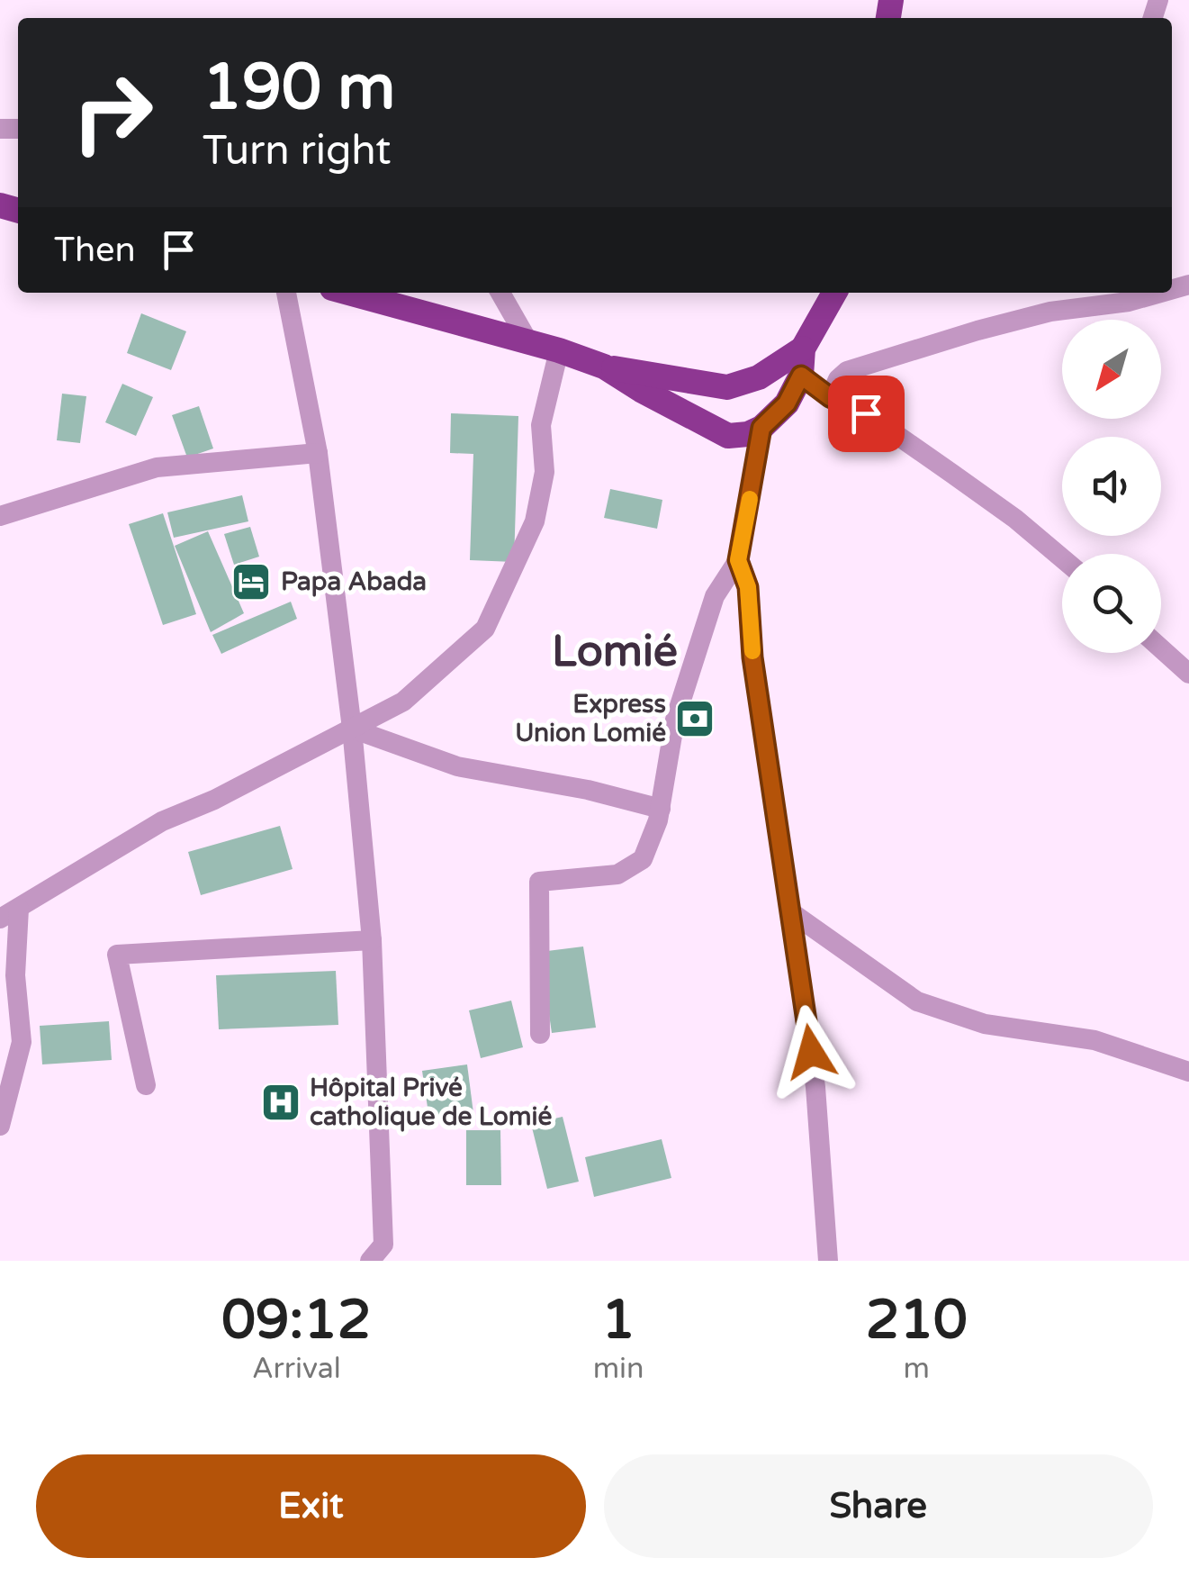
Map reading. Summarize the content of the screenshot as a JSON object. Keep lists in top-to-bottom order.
{
  "districts": ["Lomié"],
  "places": {
    "hotel": ["Papa Abada"],
    "bank": ["Express Union Lomié"],
    "hospital": ["Hôpital Privé catholique de Lomié"]
  },
  "north": "bottom left",
  "page": {
    "turn": ["190 m", "Turn right"],
    "then": "Then",
    "eta": [
      "09:12",
      "Arrival",
      "1",
      "min",
      "210",
      "m"
    ],
    "buttons": ["Exit", "Share"]
  }
}
